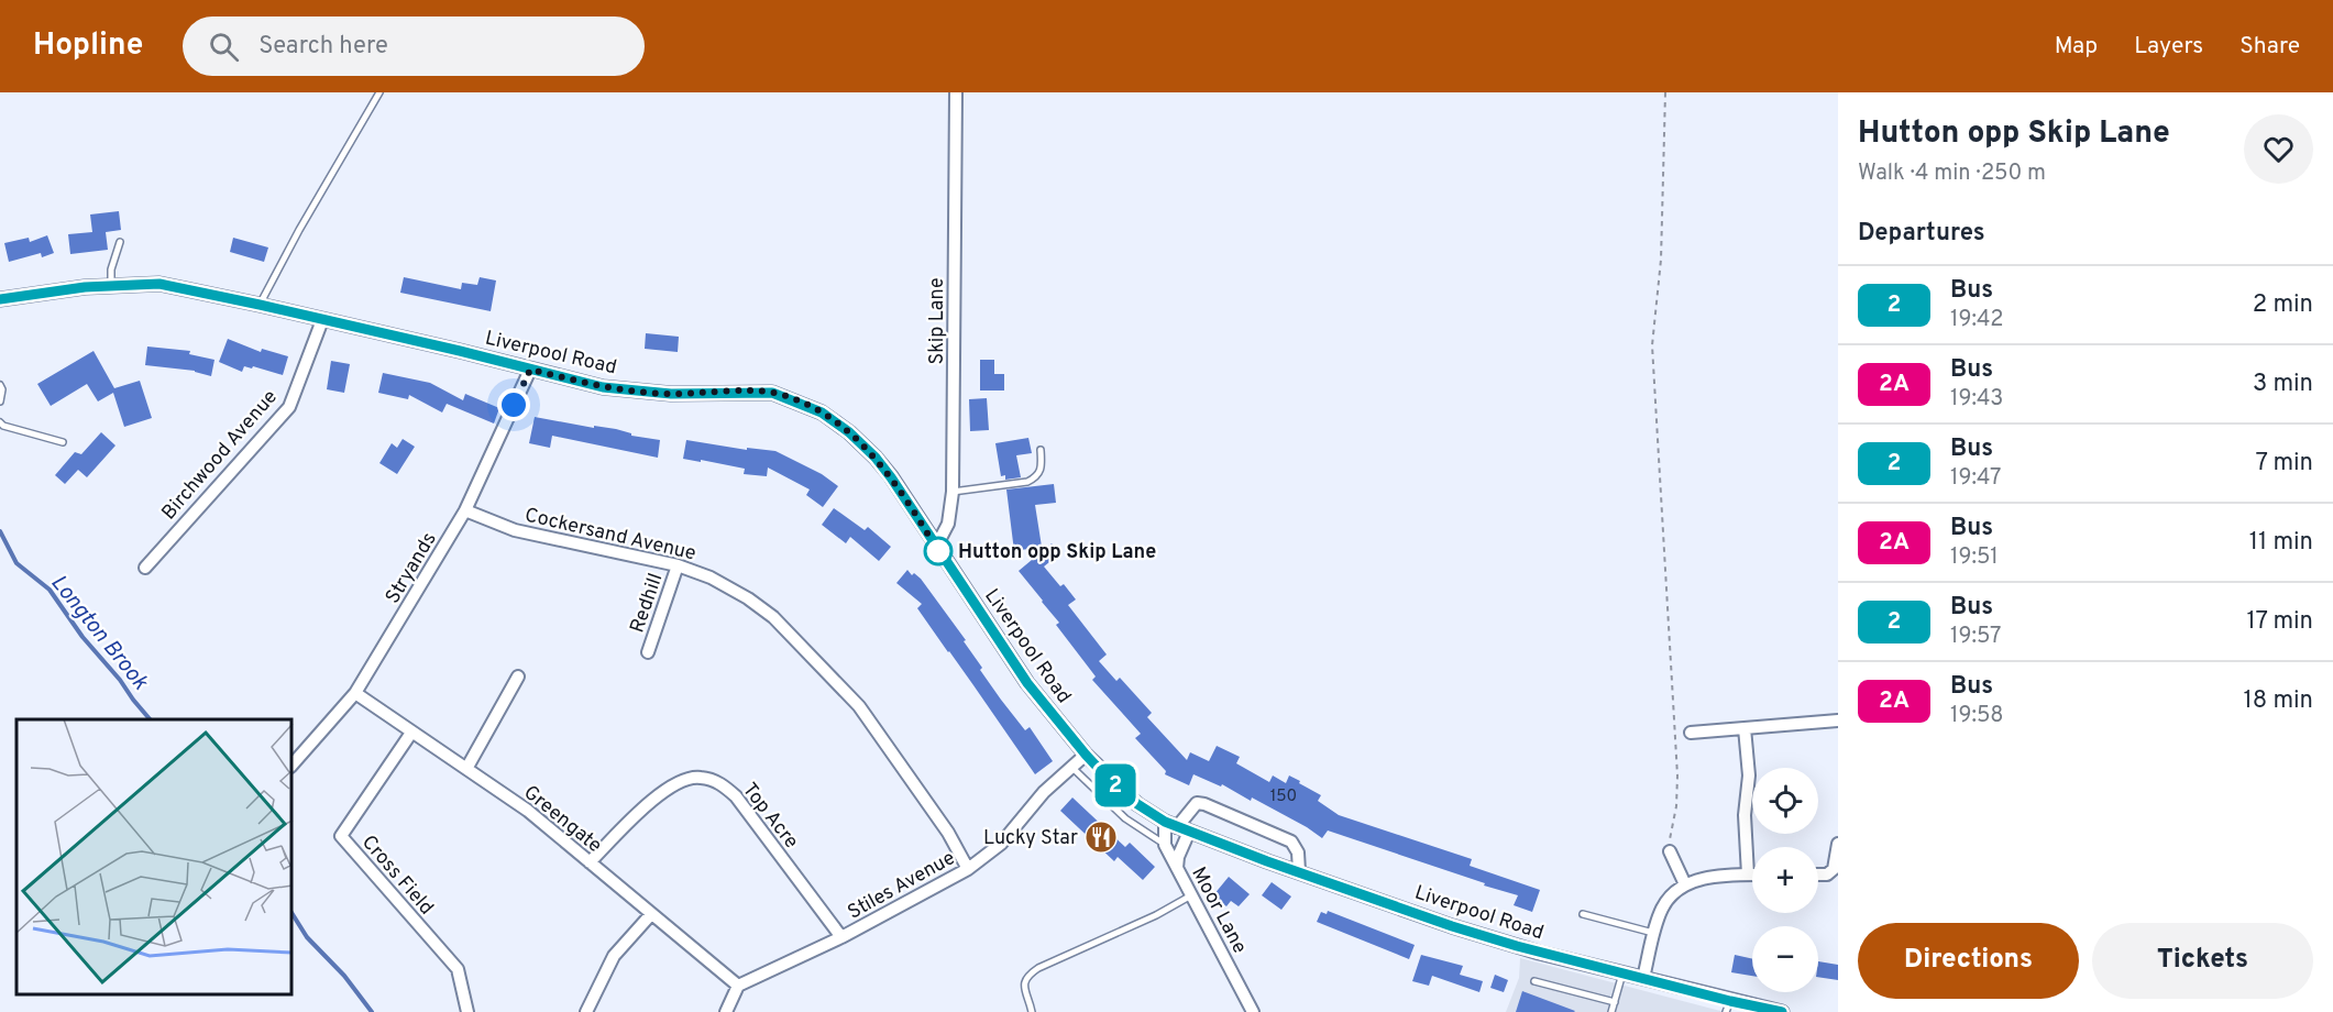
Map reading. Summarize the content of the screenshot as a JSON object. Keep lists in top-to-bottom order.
{
  "streets": {
    "street": [
      "Skip Lane",
      "Liverpool Road",
      "Birchwood Avenue",
      "Cockersand Avenue",
      "Stryands",
      "Redhill",
      "Top Acre",
      "Greengate",
      "Cross Field",
      "Stiles Avenue",
      "Moor Lane"
    ]
  },
  "crossings": [
    ["Skip Lane", "Liverpool Road"],
    ["Liverpool Road", "Birchwood Avenue"],
    ["Liverpool Road", "Stryands"],
    ["Liverpool Road", "Stiles Avenue"],
    ["Liverpool Road", "Moor Lane"],
    ["Cockersand Avenue", "Stryands"],
    ["Cockersand Avenue", "Redhill"],
    ["Cockersand Avenue", "Stiles Avenue"],
    ["Stryands", "Greengate"],
    ["Top Acre", "Greengate"],
    ["Top Acre", "Stiles Avenue"],
    ["Greengate", "Cross Field"],
    ["Greengate", "Stiles Avenue"]
  ],
  "water": ["Longton Brook"],
  "places": {
    "other": ["Hutton opp Skip Lane"],
    "restaurant": ["Lucky Star"]
  },
  "lines": ["bus line 2"],
  "house_numbers": ["150"],
  "page": {
    "header": "Hopline",
    "search": "Search here",
    "nav": ["Map", "Layers", "Share"],
    "on_map": "2",
    "heading": [
      ["Hutton opp Skip Lane", "Walk · 4 min · 250 m"],
      "Departures"
    ],
    "list": [
      {
        "mark": "2",
        "name": "Bus",
        "note": "19:42",
        "value": "2 min"
      },
      {
        "mark": "2A",
        "name": "Bus",
        "note": "19:43",
        "value": "3 min"
      },
      {
        "mark": "2",
        "name": "Bus",
        "note": "19:47",
        "value": "7 min"
      },
      {
        "mark": "2A",
        "name": "Bus",
        "note": "19:51",
        "value": "11 min"
      },
      {
        "mark": "2",
        "name": "Bus",
        "note": "19:57",
        "value": "17 min"
      },
      {
        "mark": "2A",
        "name": "Bus",
        "note": "19:58",
        "value": "18 min"
      }
    ],
    "map_buttons": ["+", "−"],
    "buttons": ["Directions", "Tickets"]
  }
}
